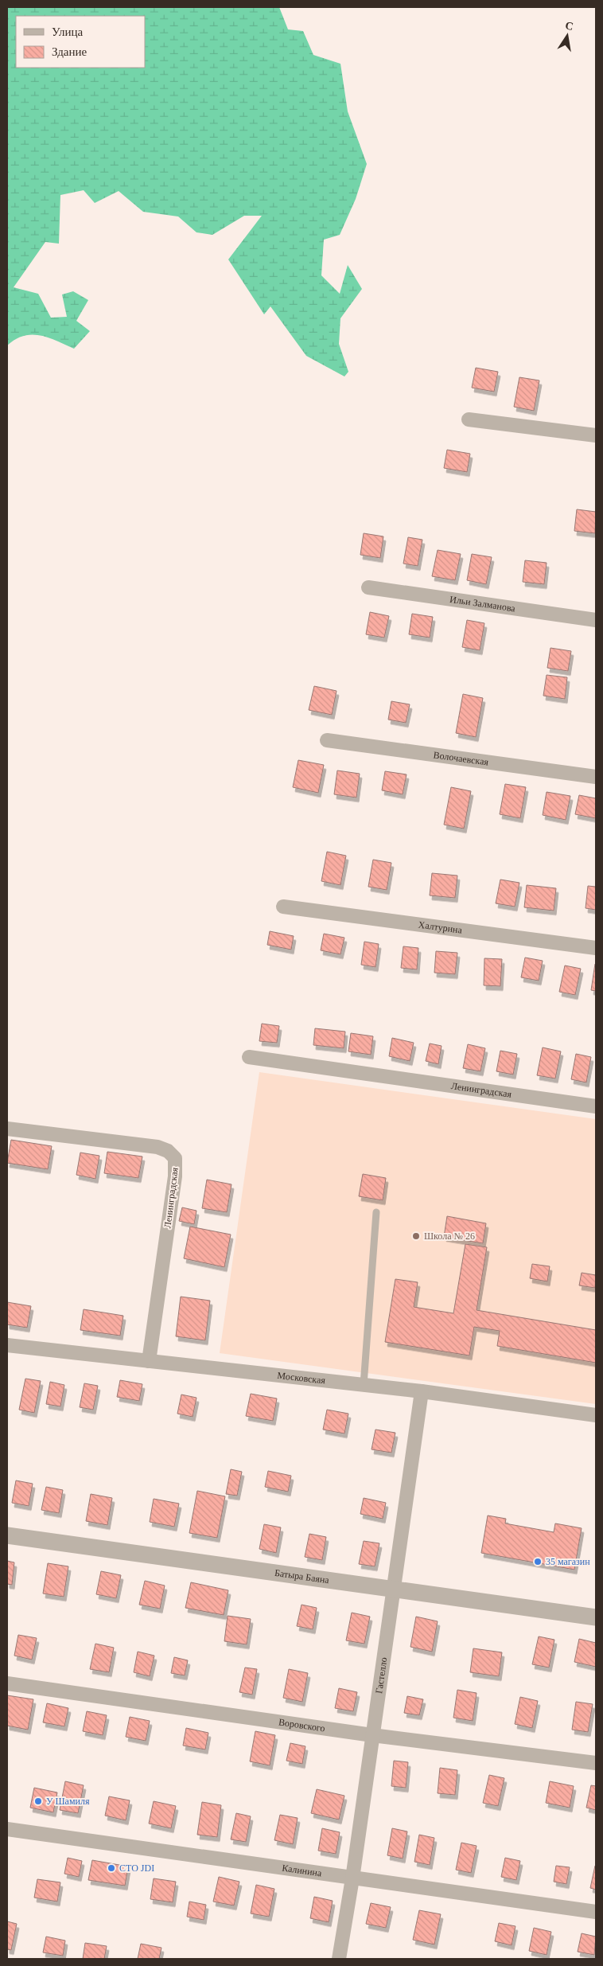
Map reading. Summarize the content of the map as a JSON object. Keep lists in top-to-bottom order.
{
  "streets": {
    "street": [
      "Ильи Залманова",
      "Волочаевская",
      "Халтурина",
      "Ленинградская",
      "Московская",
      "Батыра Баяна",
      "Гастелло",
      "Воровского",
      "Калинина"
    ]
  },
  "crossings": [
    ["Ленинградская", "Московская"],
    ["Московская", "Гастелло"],
    ["Батыра Баяна", "Гастелло"],
    ["Гастелло", "Воровского"],
    ["Гастелло", "Калинина"]
  ],
  "places": [
    "Школа № 26",
    "35 магазин",
    "У Шамиля",
    "СТО JDI"
  ],
  "legend": ["Улица", "Здание"],
  "north": "top"
}
